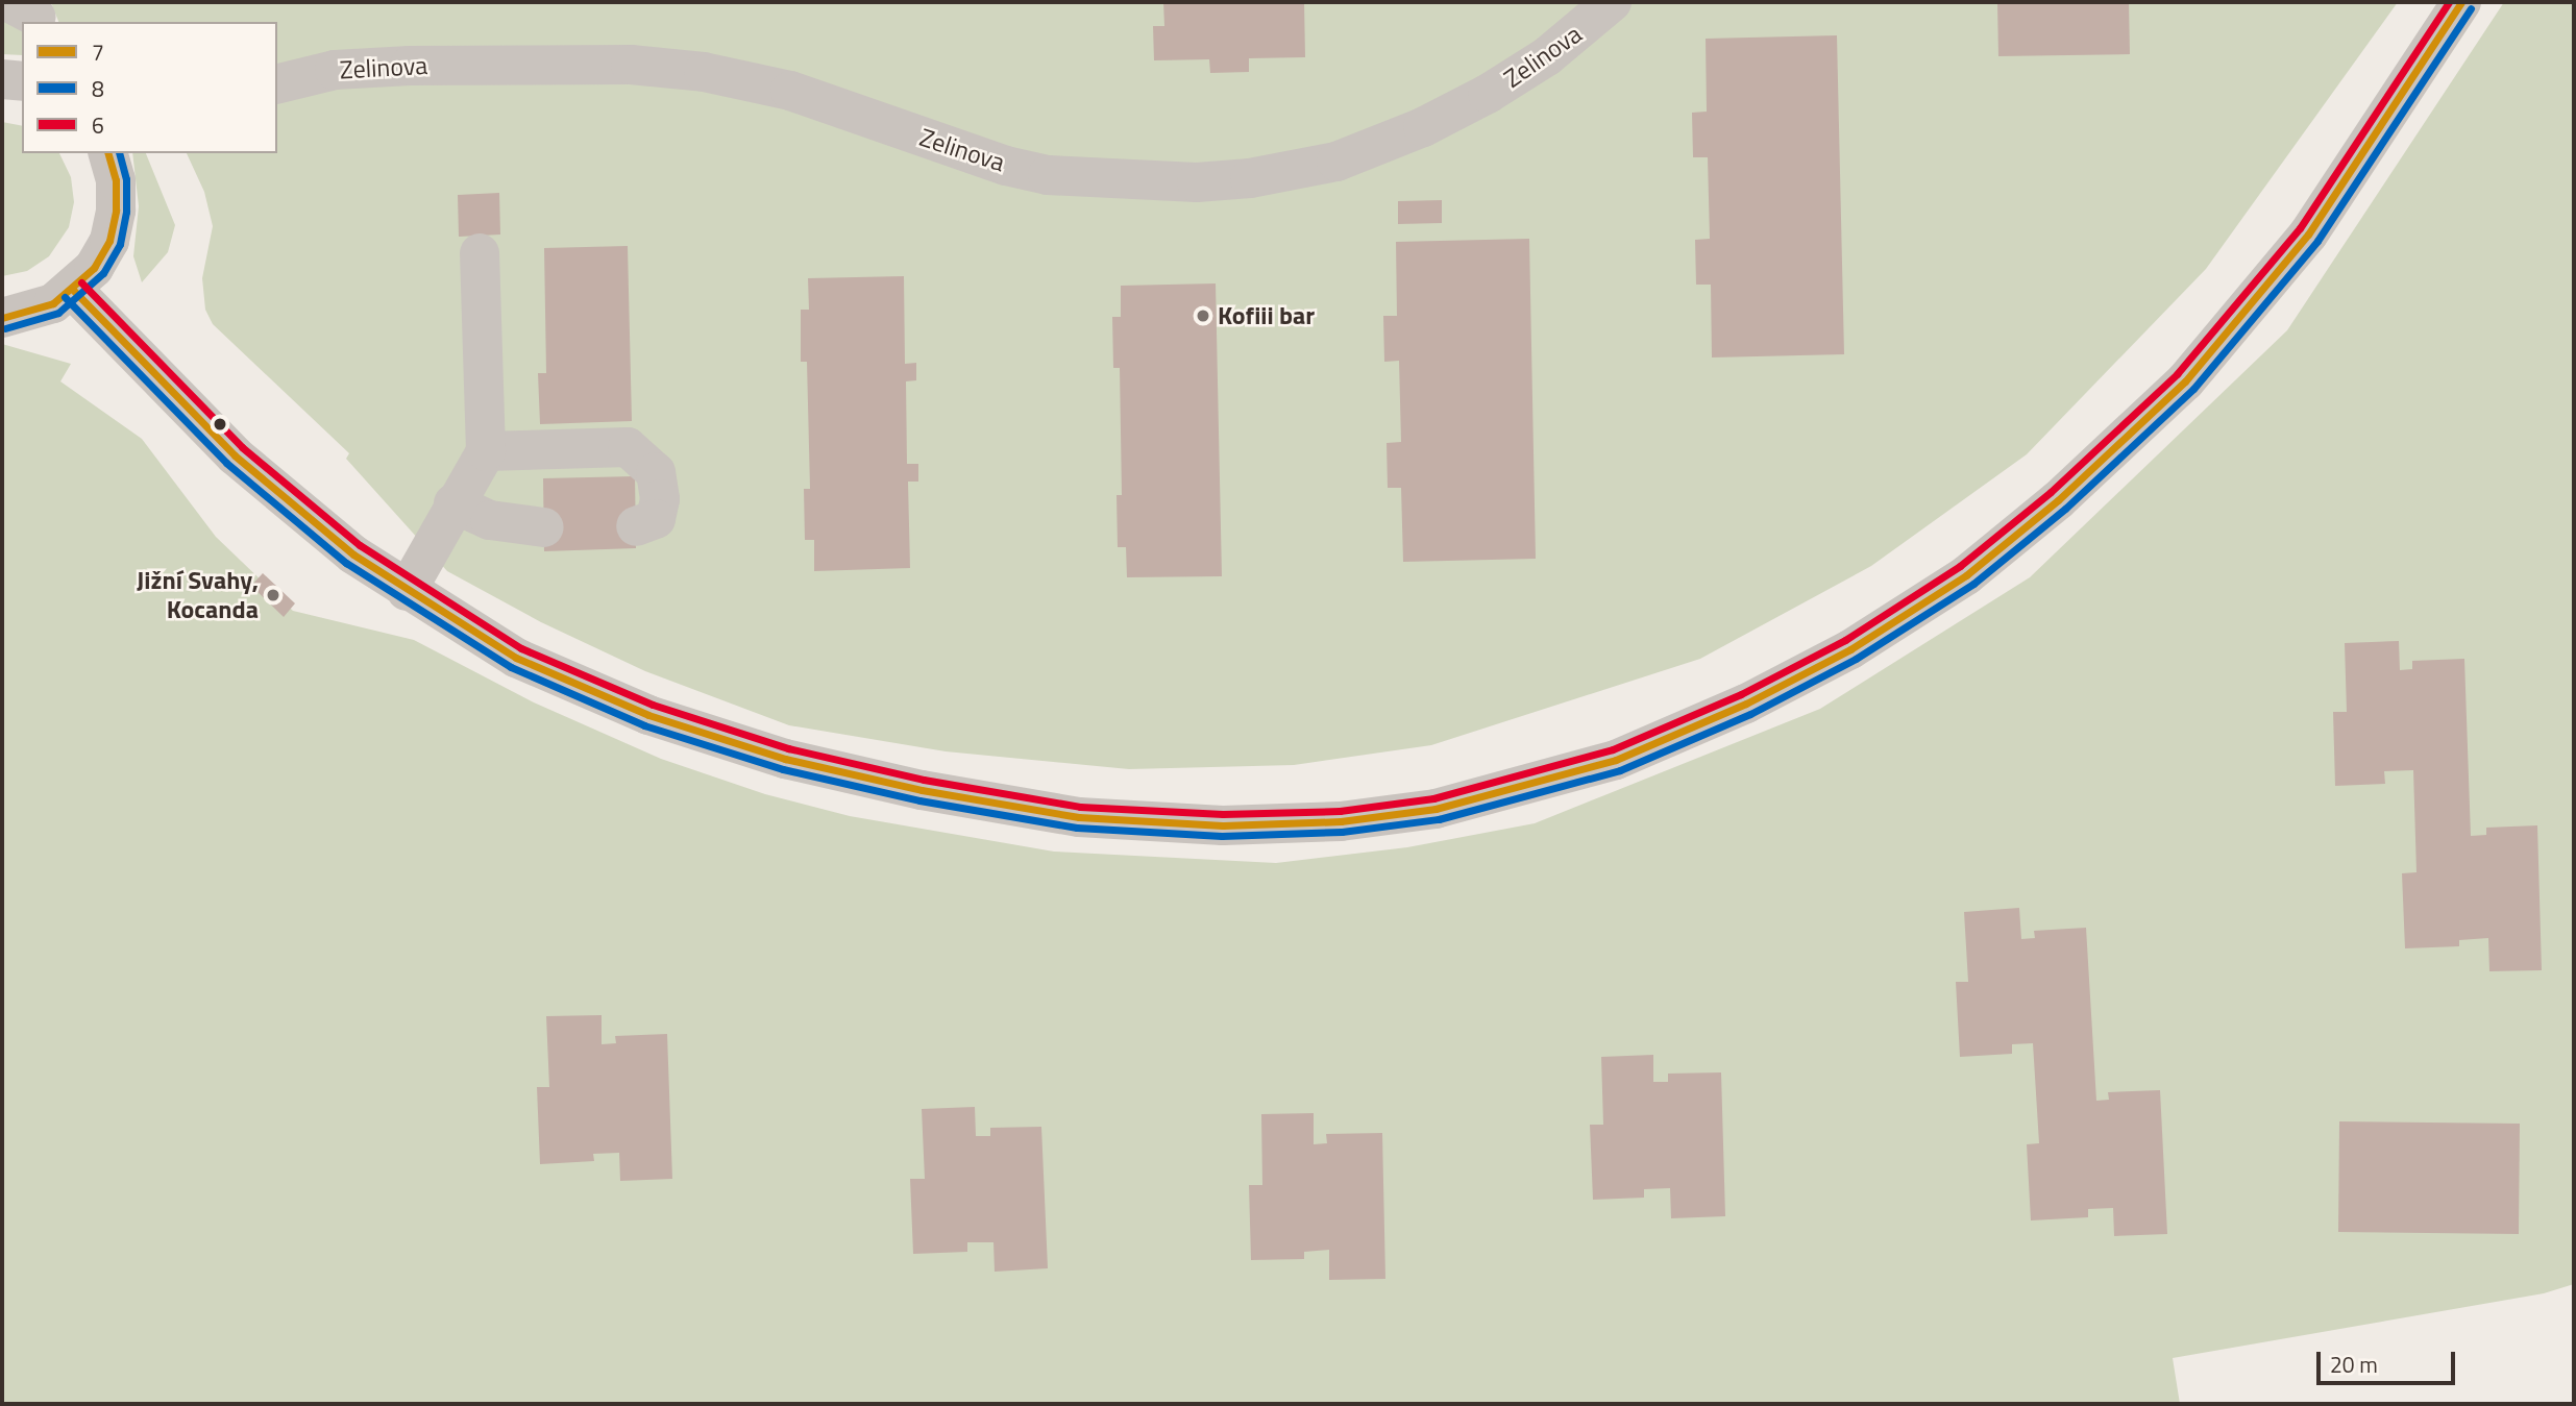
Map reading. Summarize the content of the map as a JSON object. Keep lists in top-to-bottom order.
{
  "streets": {
    "street": ["Zelinova"]
  },
  "places": ["Kofiii bar", "Jižní Svahy, Kocanda"],
  "lines": ["transit line 7", "transit line 6", "transit line 8"],
  "legend": ["7", "8", "6"],
  "scale_bar": "20 m"
}
